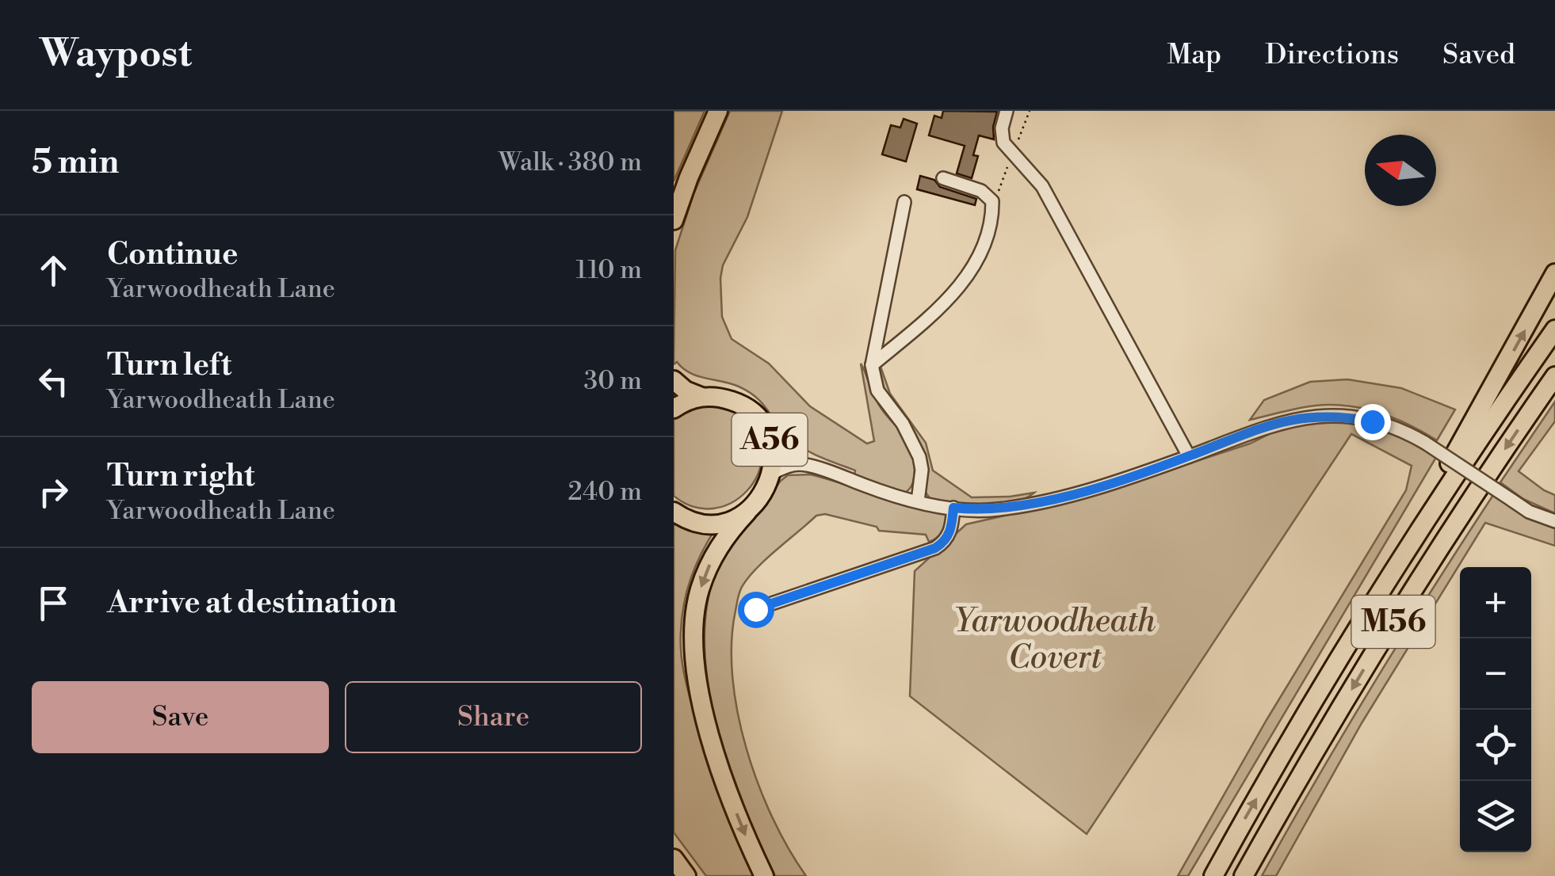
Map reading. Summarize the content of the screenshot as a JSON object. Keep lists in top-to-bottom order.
{
  "streets": {
    "highway": ["A56", "M56"]
  },
  "parks": ["Yarwoodheath Covert"],
  "north": "left",
  "page": {
    "header": "Waypost",
    "nav": ["Map", "Directions", "Saved"],
    "heading": ["5 min", "Walk · 380 m"],
    "list": [
      ["Continue", "Yarwoodheath Lane", "110 m"],
      ["Turn left", "Yarwoodheath Lane", "30 m"],
      ["Turn right", "Yarwoodheath Lane", "240 m"],
      "Arrive at destination"
    ],
    "map_buttons": ["+", "−"],
    "buttons": ["Save", "Share"]
  }
}
